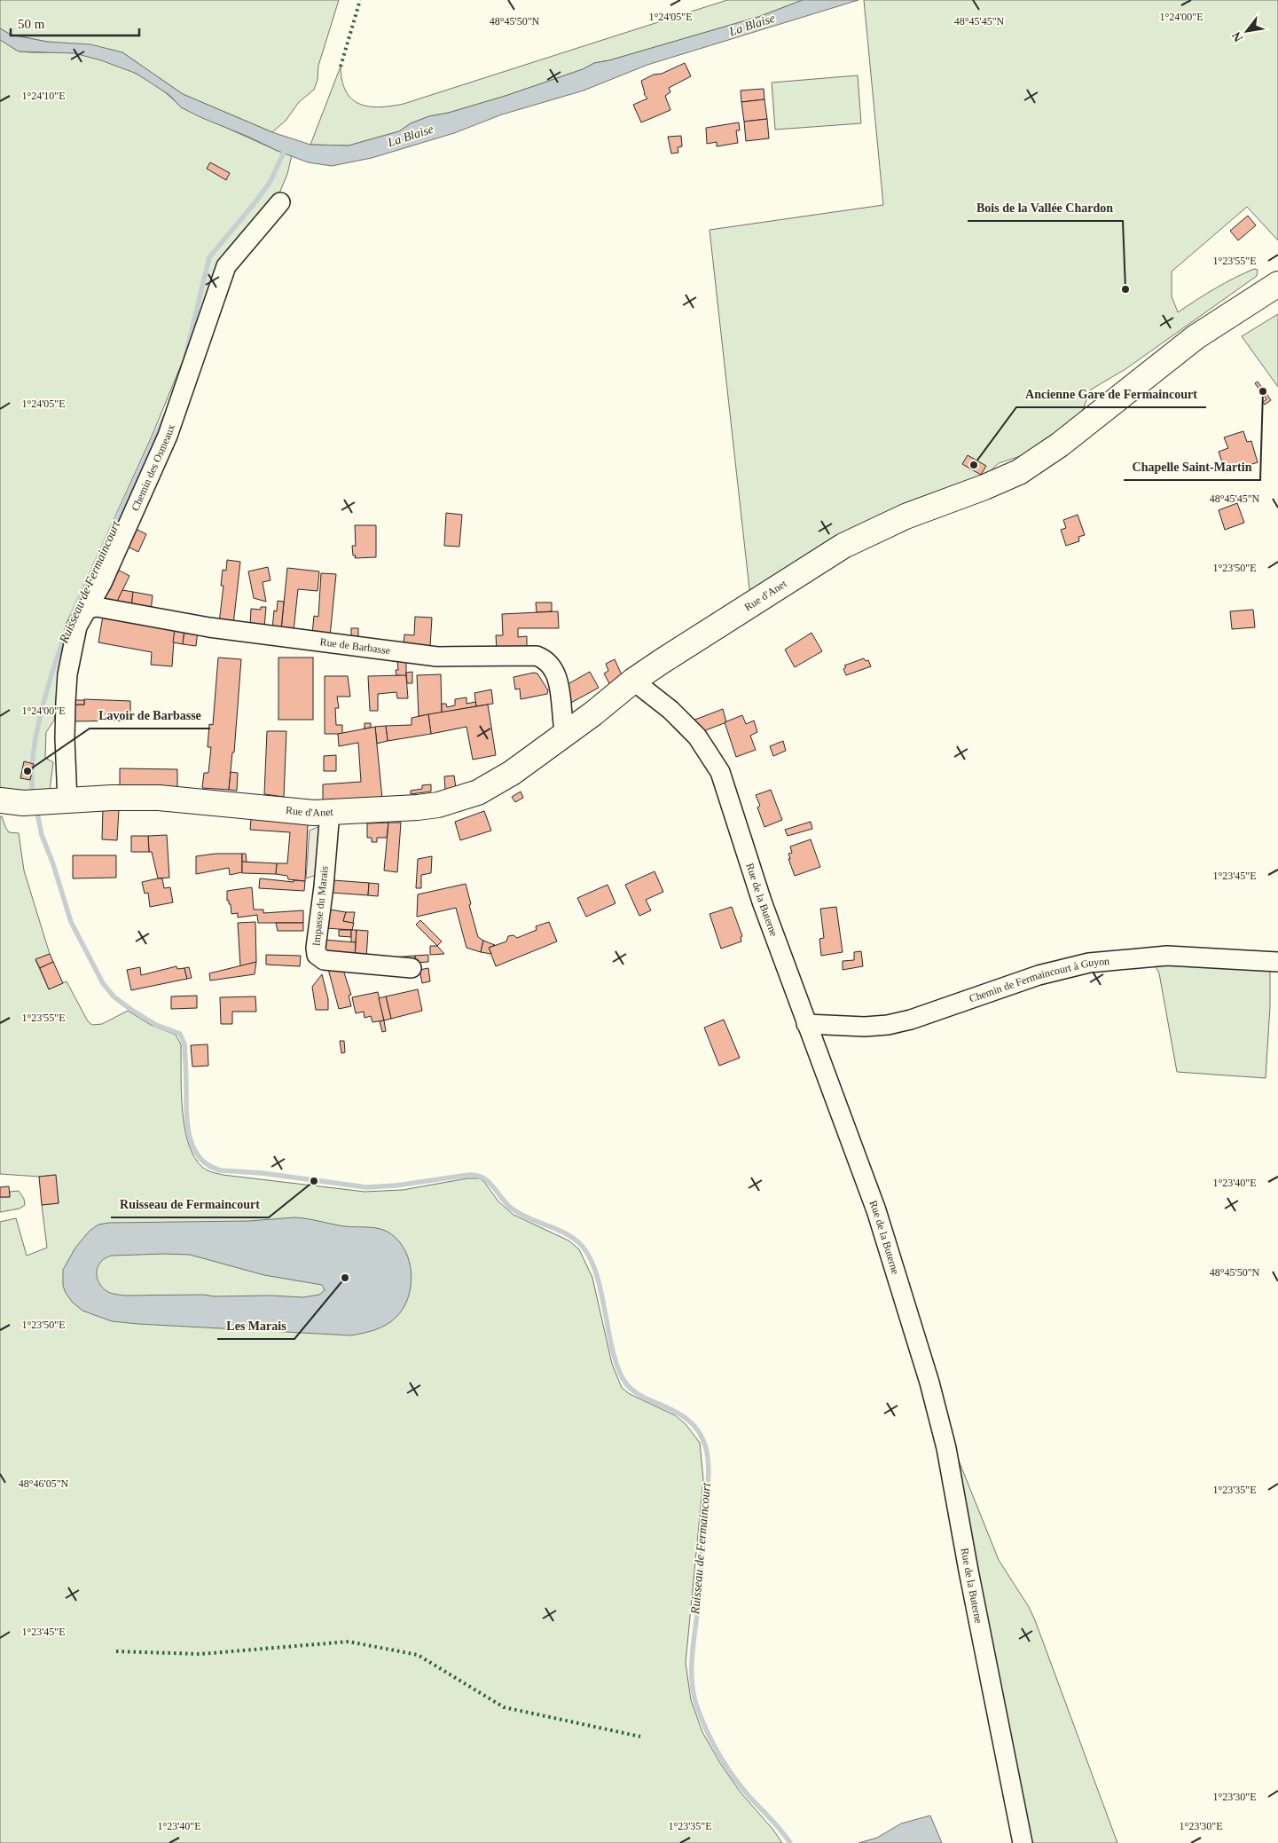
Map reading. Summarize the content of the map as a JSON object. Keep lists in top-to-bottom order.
{
  "streets": {
    "main road": ["Rue d'Anet"],
    "street": [
      "Chemin des Osmeaux",
      "Rue de Barbasse",
      "Rue de la Buterne",
      "Impasse du Marais",
      "Chemin de Fermaincourt à Guyon"
    ]
  },
  "crossings": [
    ["Chemin des Osmeaux", "Rue d'Anet"],
    ["Chemin des Osmeaux", "Rue de Barbasse"],
    ["Rue d'Anet", "Rue de Barbasse"],
    ["Rue d'Anet", "Rue de la Buterne"],
    ["Rue d'Anet", "Impasse du Marais"],
    ["Rue de la Buterne", "Chemin de Fermaincourt à Guyon"]
  ],
  "water": ["La Blaise", "Ruisseau de Fermaincourt"],
  "places": [
    "Bois de la Vallée Chardon",
    "Chapelle Saint-Martin",
    "Ancienne Gare de Fermaincourt",
    "Lavoir de Barbasse",
    "Ruisseau de Fermaincourt",
    "Les Marais"
  ],
  "scale_bar": "50 m",
  "north": "bottom left",
  "coordinates": [
    "1°24'05\"E",
    "1°24'00\"E",
    "48°45'50\"N",
    "48°45'45\"N",
    "1°24'10\"E",
    "1°23'55\"E",
    "1°23'50\"E",
    "1°23'45\"E",
    "1°23'40\"E",
    "48°46'05\"N",
    "1°23'35\"E",
    "1°23'30\"E"
  ]
}
